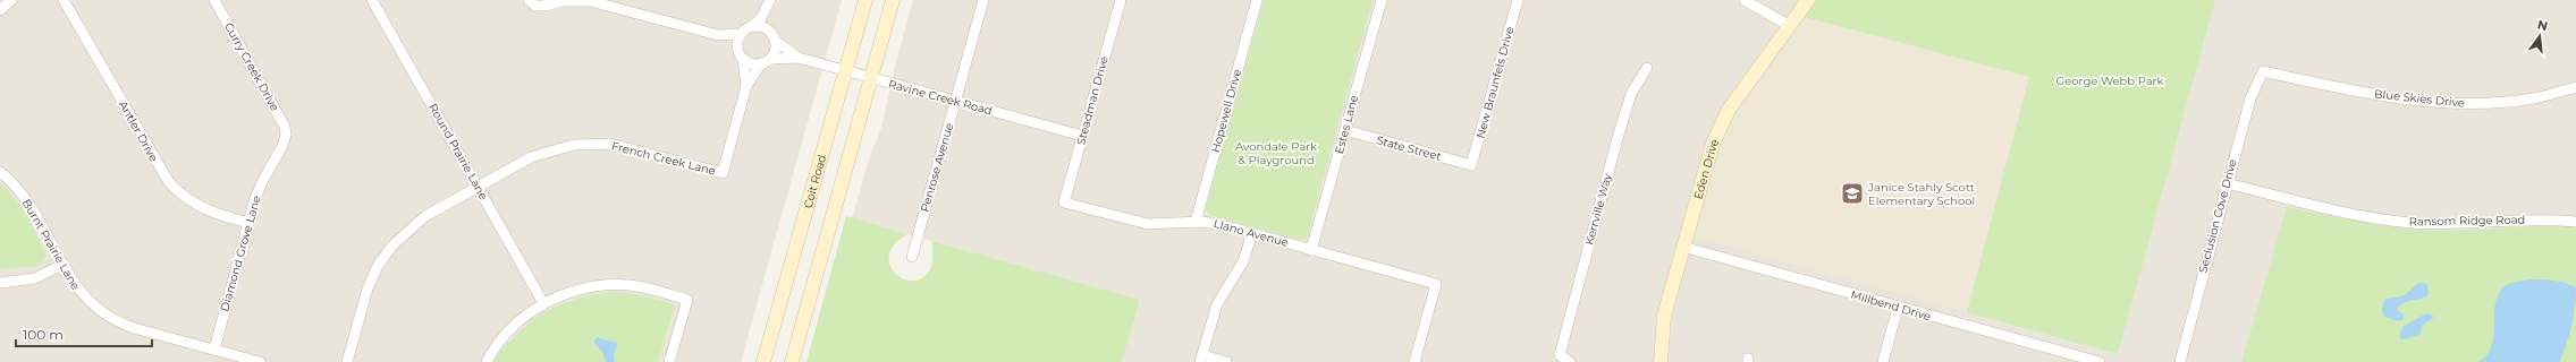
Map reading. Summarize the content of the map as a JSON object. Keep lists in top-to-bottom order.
{
  "streets": {
    "main road": ["Eden Drive", "Coit Road"],
    "street": [
      "Curry Creek Drive",
      "New Braunfels Drive",
      "Ravine Creek Road",
      "Blue Skies Drive",
      "Steadman Drive",
      "Hopewell Drive",
      "Estes Lane",
      "Antler Drive",
      "State Street",
      "Round Prairie Lane",
      "French Creek Lane",
      "Penrose Avenue",
      "Kerrville Way",
      "Seclusion Cove Drive",
      "Ransom Ridge Road",
      "Llano Avenue",
      "Burnt Prairie Lane",
      "Diamond Grove Lane",
      "Millbend Drive"
    ]
  },
  "crossings": [
    ["Curry Creek Drive", "Diamond Grove Lane"],
    ["New Braunfels Drive", "State Street"],
    ["Ravine Creek Road", "Steadman Drive"],
    ["Ravine Creek Road", "Penrose Avenue"],
    ["Ravine Creek Road", "Coit Road"],
    ["Blue Skies Drive", "Seclusion Cove Drive"],
    ["Steadman Drive", "Llano Avenue"],
    ["Hopewell Drive", "Llano Avenue"],
    ["Estes Lane", "State Street"],
    ["Estes Lane", "Llano Avenue"],
    ["Antler Drive", "Diamond Grove Lane"],
    ["Round Prairie Lane", "French Creek Lane"],
    ["Eden Drive", "Millbend Drive"],
    ["Seclusion Cove Drive", "Ransom Ridge Road"],
    ["Burnt Prairie Lane", "Diamond Grove Lane"]
  ],
  "parks": ["George Webb Park", "Avondale Park & Playground"],
  "places": {
    "school or university": ["Janice Stahly Scott Elementary School"]
  },
  "scale_bar": "100 m",
  "north": "top"
}
